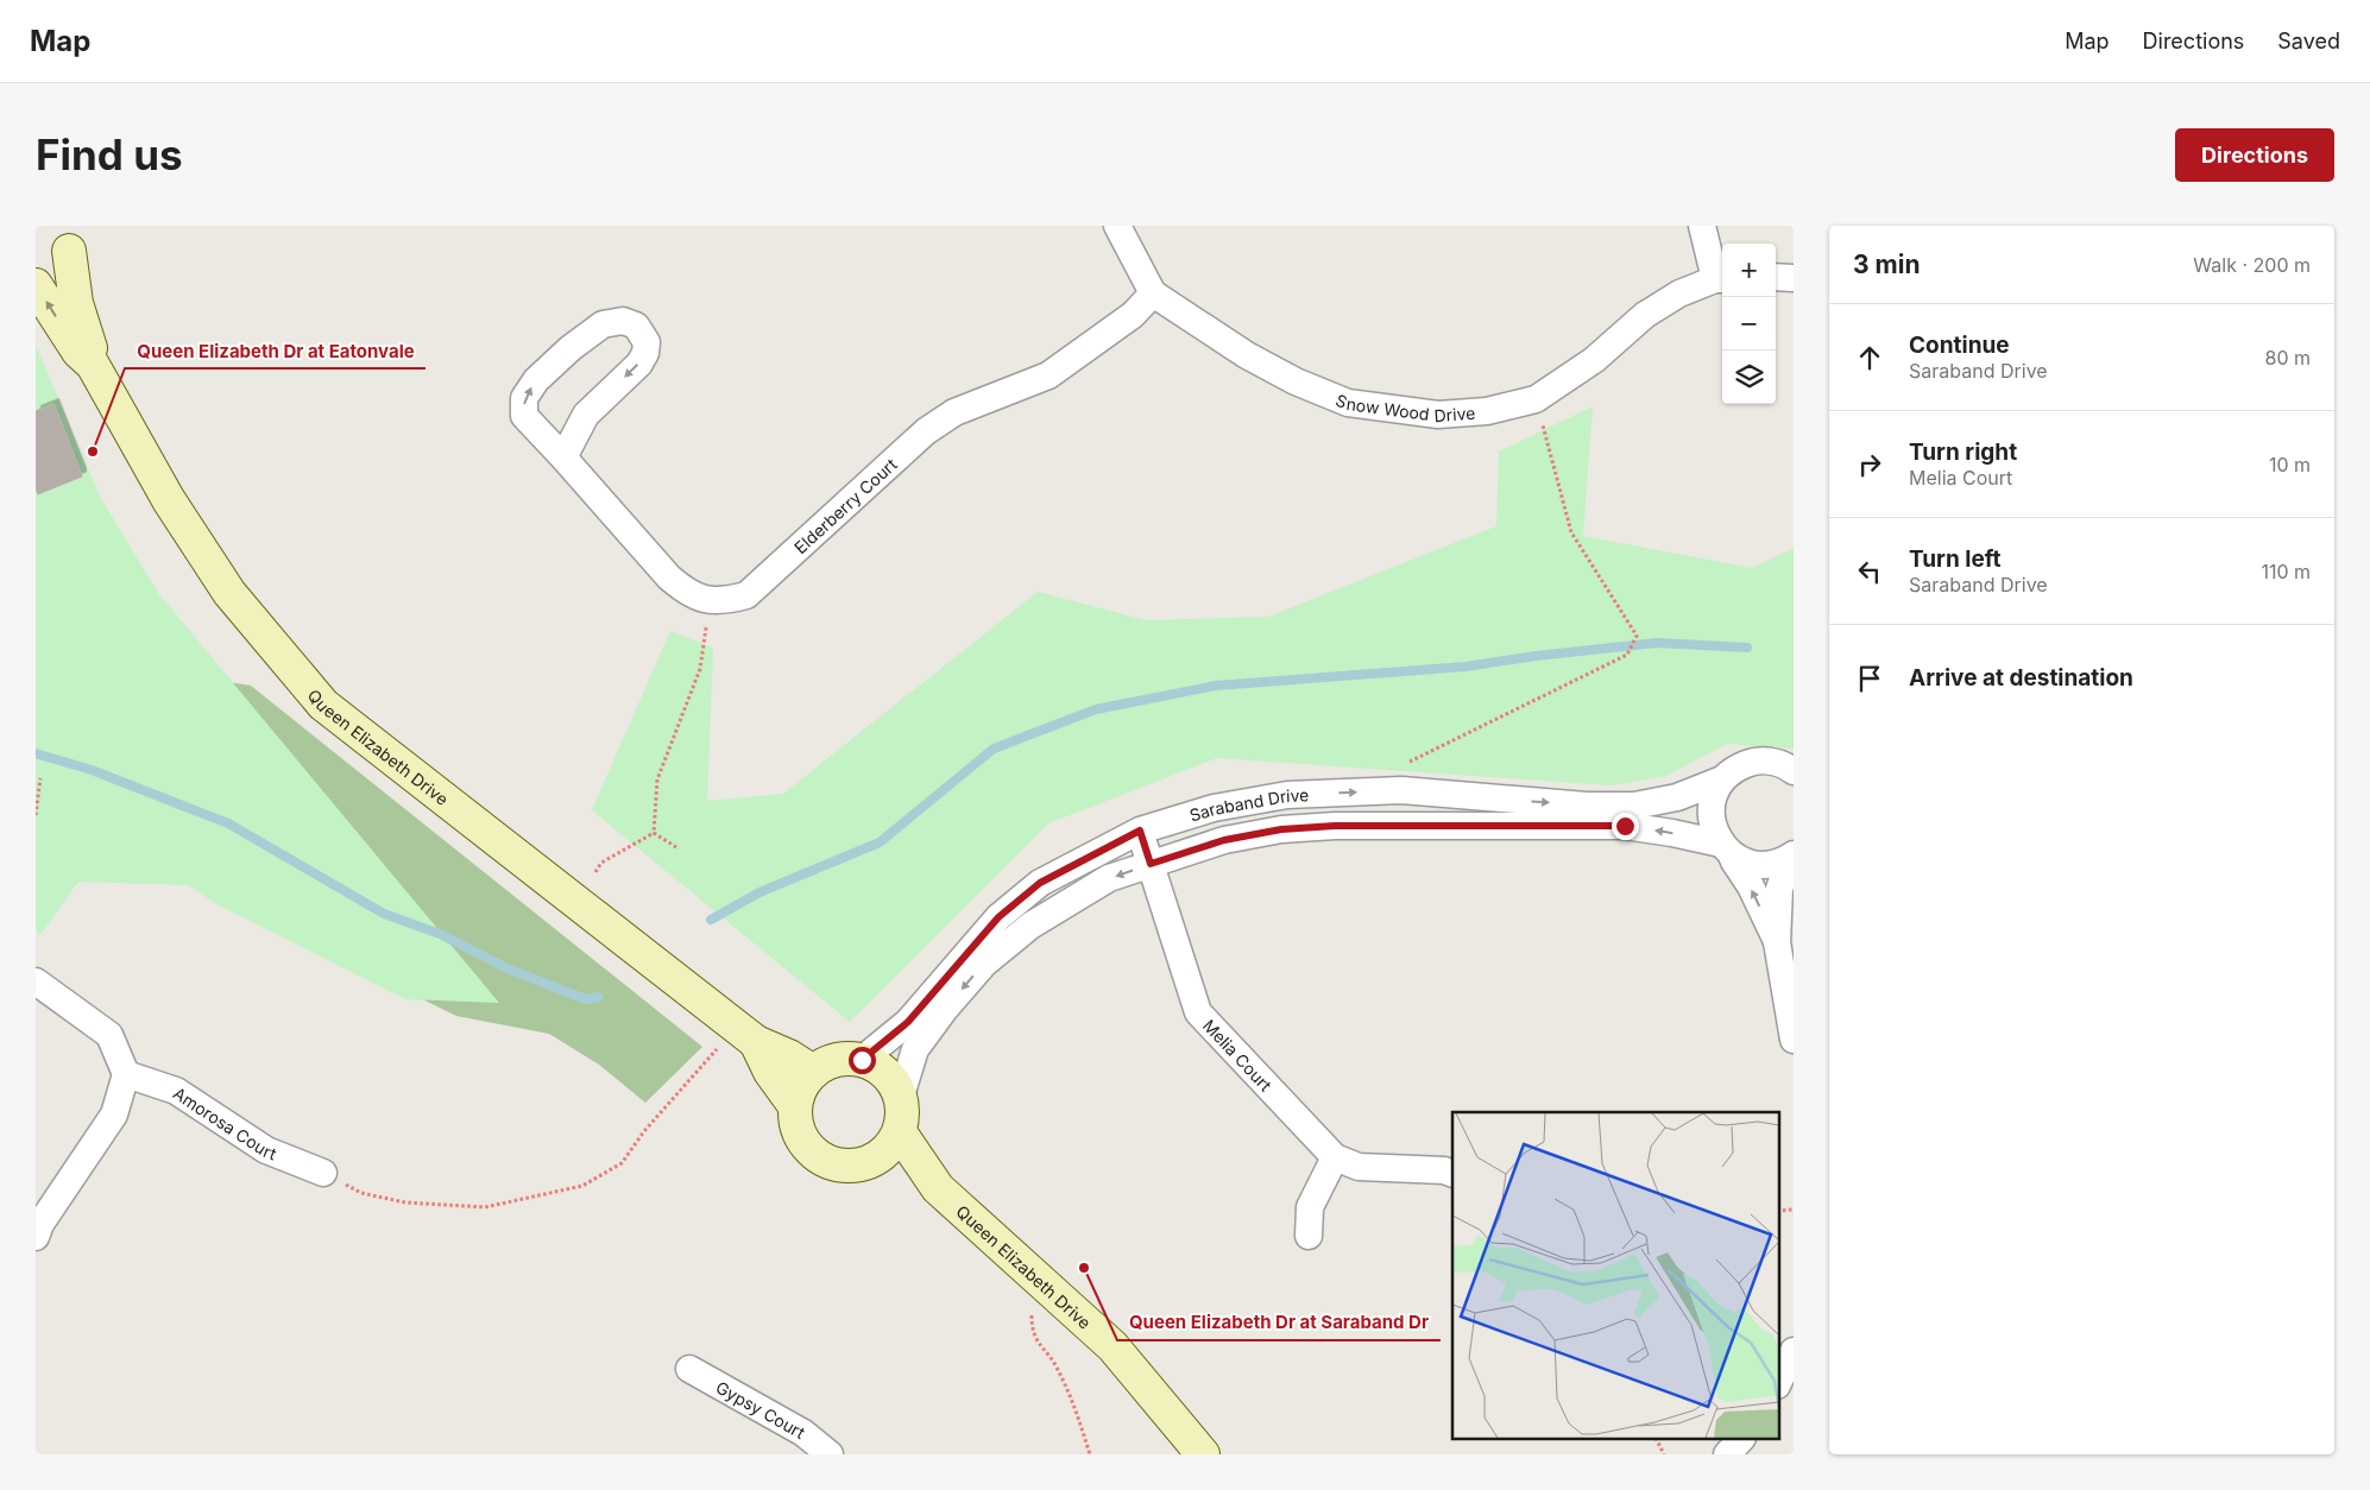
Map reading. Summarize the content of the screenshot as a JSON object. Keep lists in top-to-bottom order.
{
  "streets": {
    "street": [
      "Snow Wood Drive",
      "Elderberry Court",
      "Queen Elizabeth Drive",
      "Saraband Drive",
      "Melia Court",
      "Amorosa Court",
      "Gypsy Court"
    ]
  },
  "crossings": [
    ["Snow Wood Drive", "Elderberry Court"],
    ["Queen Elizabeth Drive", "Saraband Drive"],
    ["Saraband Drive", "Melia Court"]
  ],
  "places": ["Queen Elizabeth Dr at Eatonvale", "Queen Elizabeth Dr at Saraband Dr"],
  "page": {
    "header": "Map",
    "nav": ["Map", "Directions", "Saved"],
    "buttons": "Directions",
    "title": "Find us",
    "heading": ["3 min", "Walk · 200 m"],
    "map_buttons": ["+", "−"],
    "list": [
      ["Continue", "Saraband Drive", "80 m"],
      ["Turn right", "Melia Court", "10 m"],
      ["Turn left", "Saraband Drive", "110 m"],
      "Arrive at destination"
    ]
  }
}
